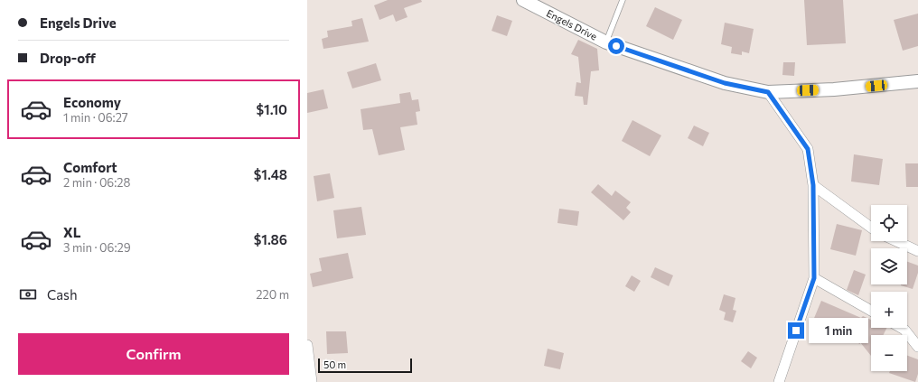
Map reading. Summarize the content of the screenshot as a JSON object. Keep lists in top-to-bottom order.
{
  "streets": {
    "street": ["Engels Drive"]
  },
  "scale_bar": "50 m",
  "page": {
    "banner": ["Engels Drive", "Drop-off"],
    "list": [
      {
        "name": "Economy",
        "note": "1 min · 06:27",
        "value": "$1.10"
      },
      {
        "name": "Comfort",
        "note": "2 min · 06:28",
        "value": "$1.48"
      },
      {
        "name": "XL",
        "note": "3 min · 06:29",
        "value": "$1.86"
      }
    ],
    "map_buttons": ["+", "−"],
    "pay": ["Cash", "220 m"],
    "bubble": "1 min",
    "buttons": "Confirm",
    "scale": "50 m"
  }
}
